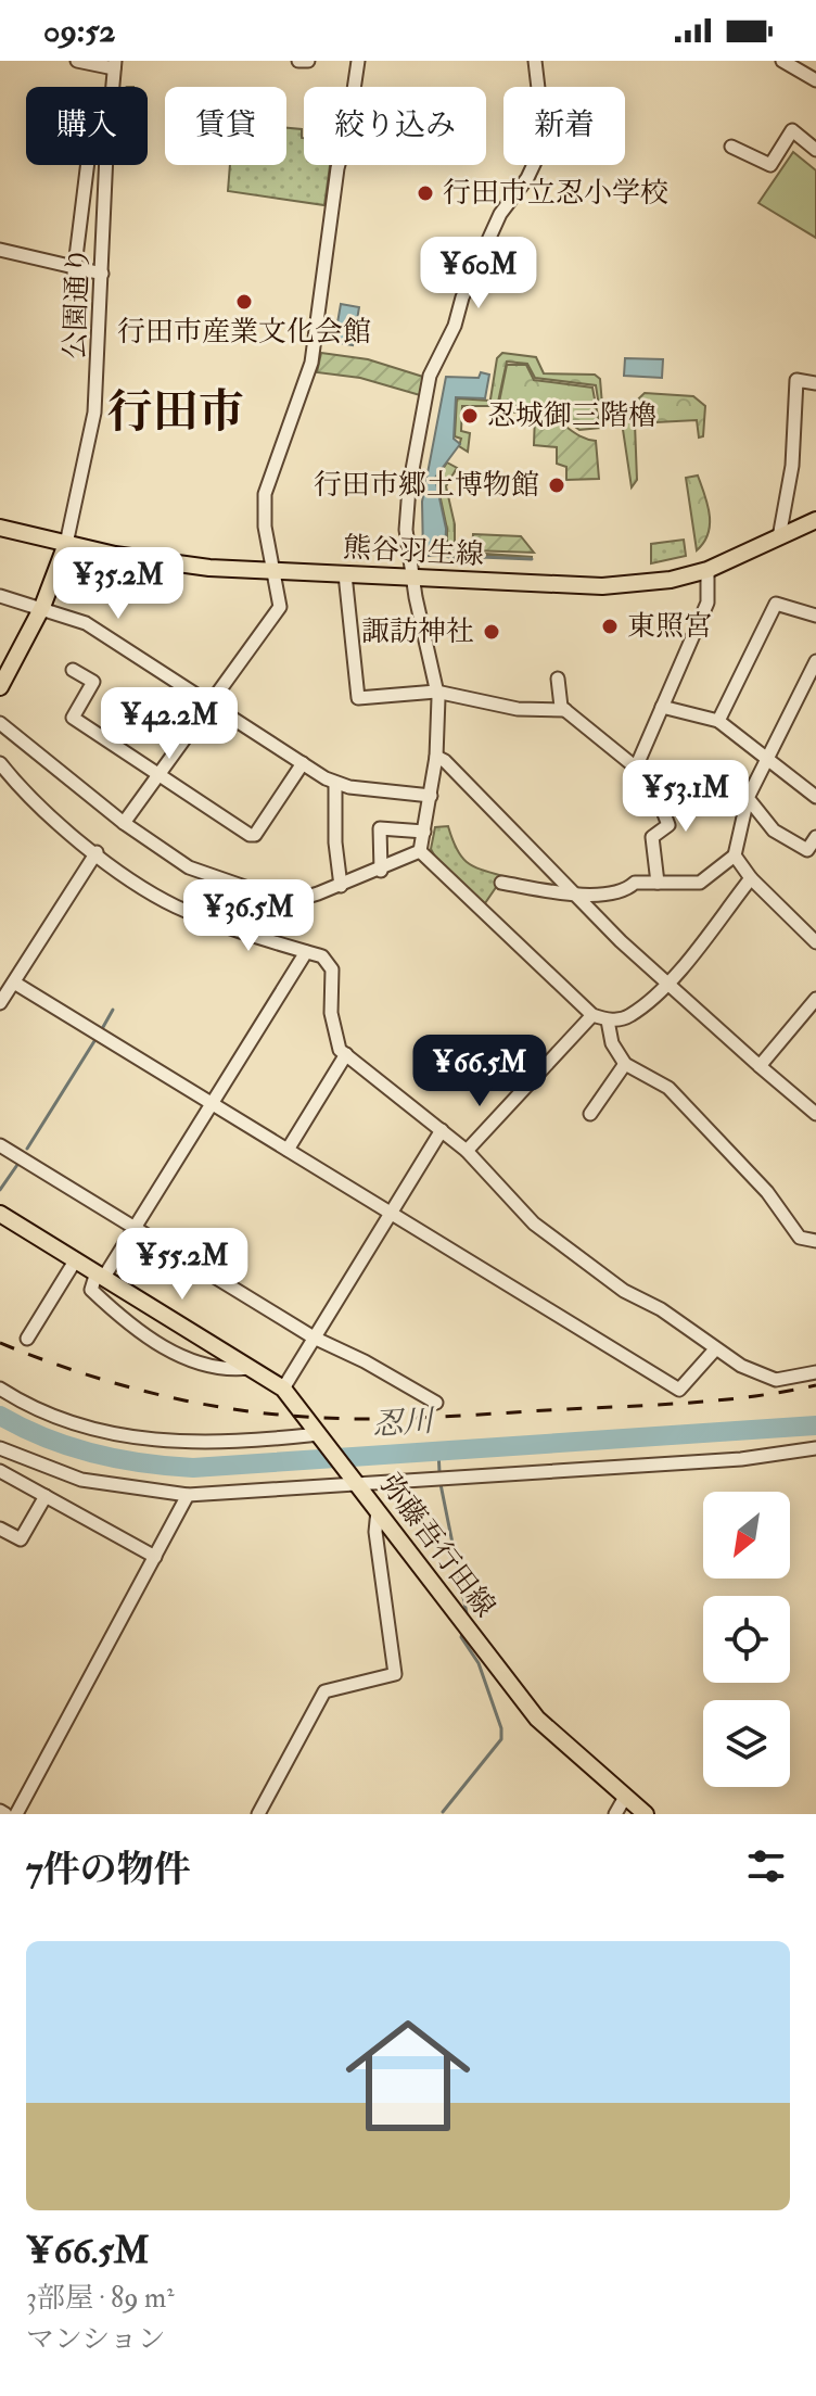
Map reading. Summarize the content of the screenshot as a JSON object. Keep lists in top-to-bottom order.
{
  "streets": {
    "main road": ["熊谷羽生線", "弥藤吾行田線"],
    "street": ["公園通り"]
  },
  "crossings": [
    ["公園通り", "熊谷羽生線"]
  ],
  "districts": ["行田市"],
  "water": ["忍川"],
  "places": [
    "行田市立忍小学校",
    "行田市産業文化会館",
    "忍城御三階櫓",
    "行田市郷土博物館",
    "東照宮",
    "諏訪神社"
  ],
  "north": "bottom left",
  "page": {
    "status": "09:52",
    "chip": [
      "購入",
      "賃貸",
      "絞り込み",
      "新着"
    ],
    "price": [
      "¥60M",
      "¥35.2M",
      "¥42.2M",
      "¥53.1M",
      "¥36.5M",
      "¥66.5M",
      "¥55.2M"
    ],
    "heading": "7件の物件",
    "list": [
      {
        "name": "¥66.5M",
        "note": "3部屋 · 89 m² · マンション"
      }
    ]
  }
}
